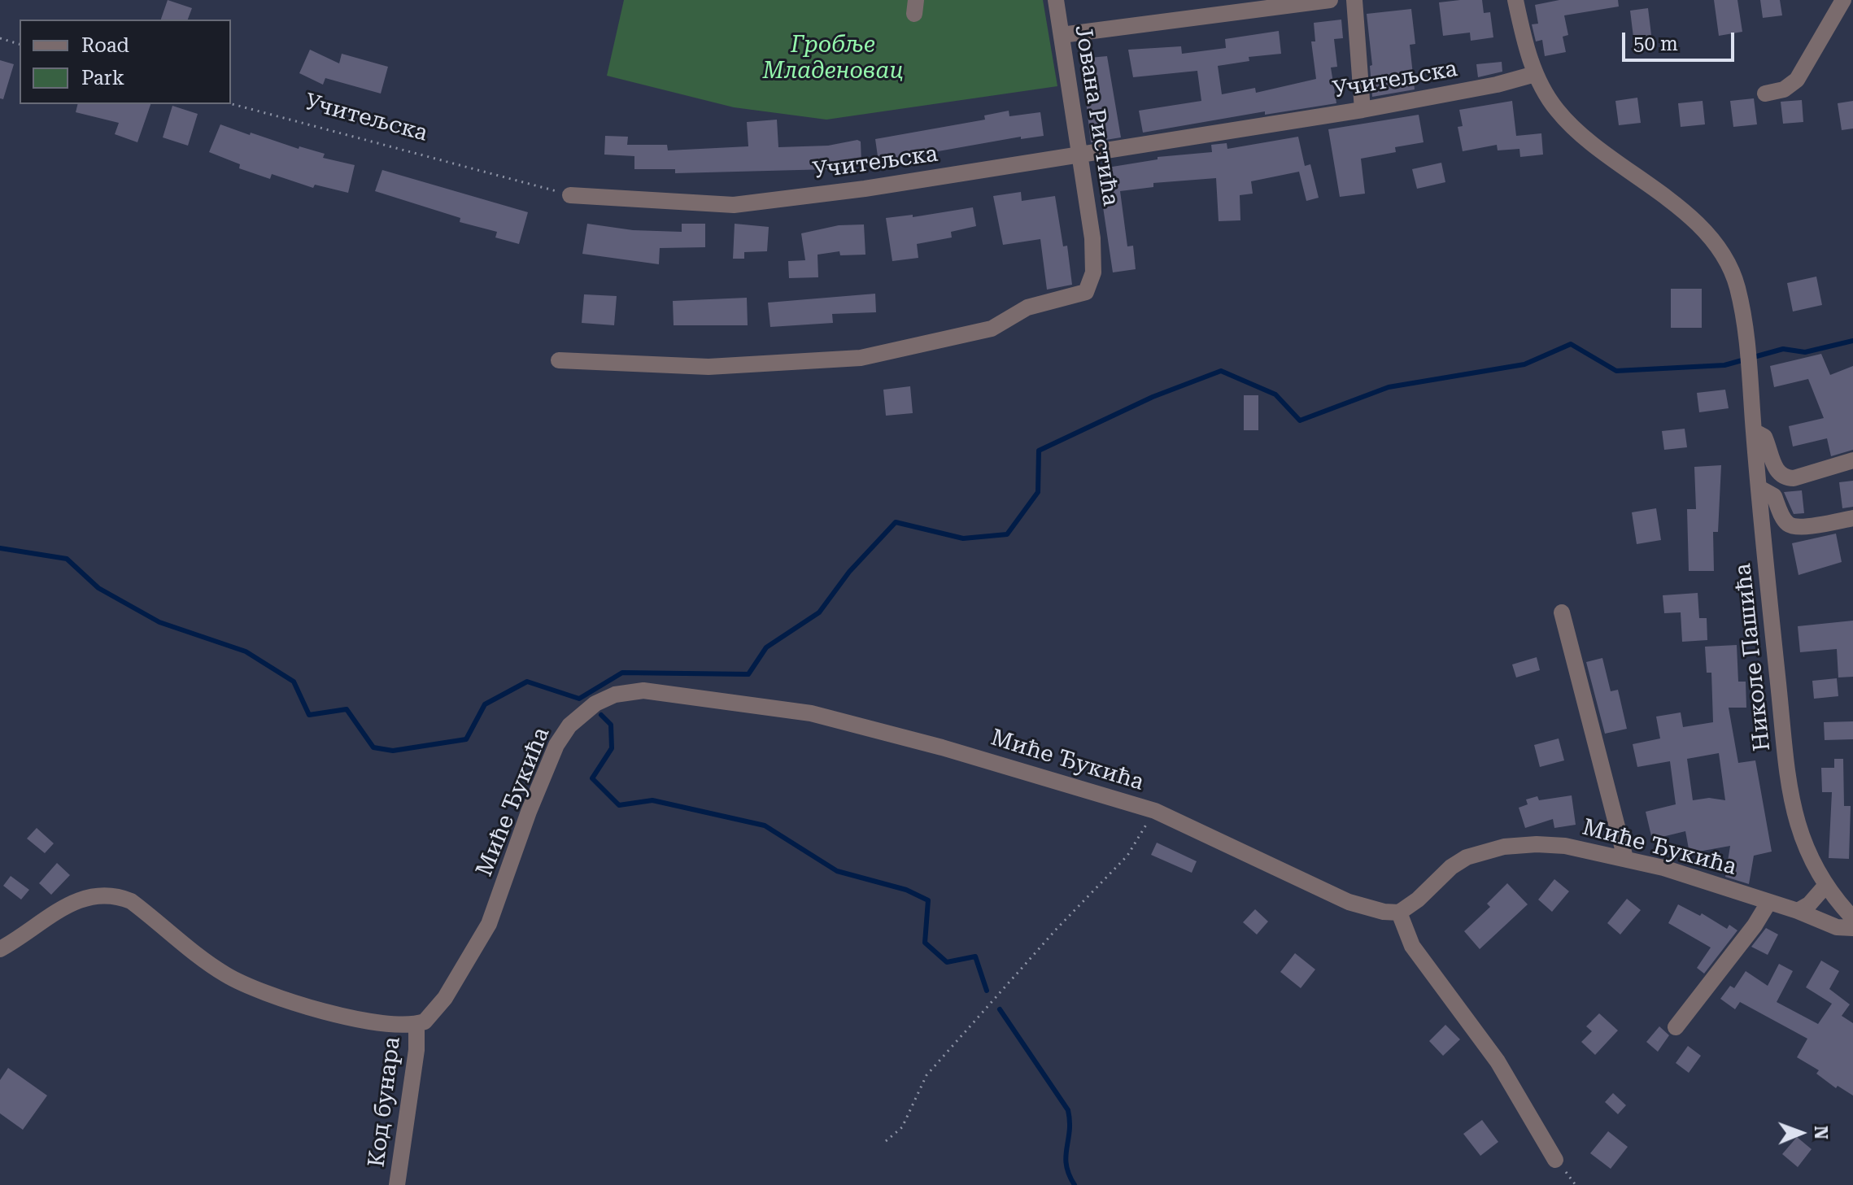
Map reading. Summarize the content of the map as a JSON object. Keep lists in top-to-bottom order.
{
  "streets": {
    "street": [
      "Учитељска",
      "Јована Ристића",
      "Николе Пашића",
      "Миће Ђукића",
      "Код бунара"
    ]
  },
  "crossings": [
    ["Учитељска", "Јована Ристића"],
    ["Учитељска", "Николе Пашића"],
    ["Миће Ђукића", "Код бунара"]
  ],
  "parks": ["Гробље Младеновац"],
  "legend": ["Road", "Park"],
  "scale_bar": "50 m",
  "north": "right"
}
